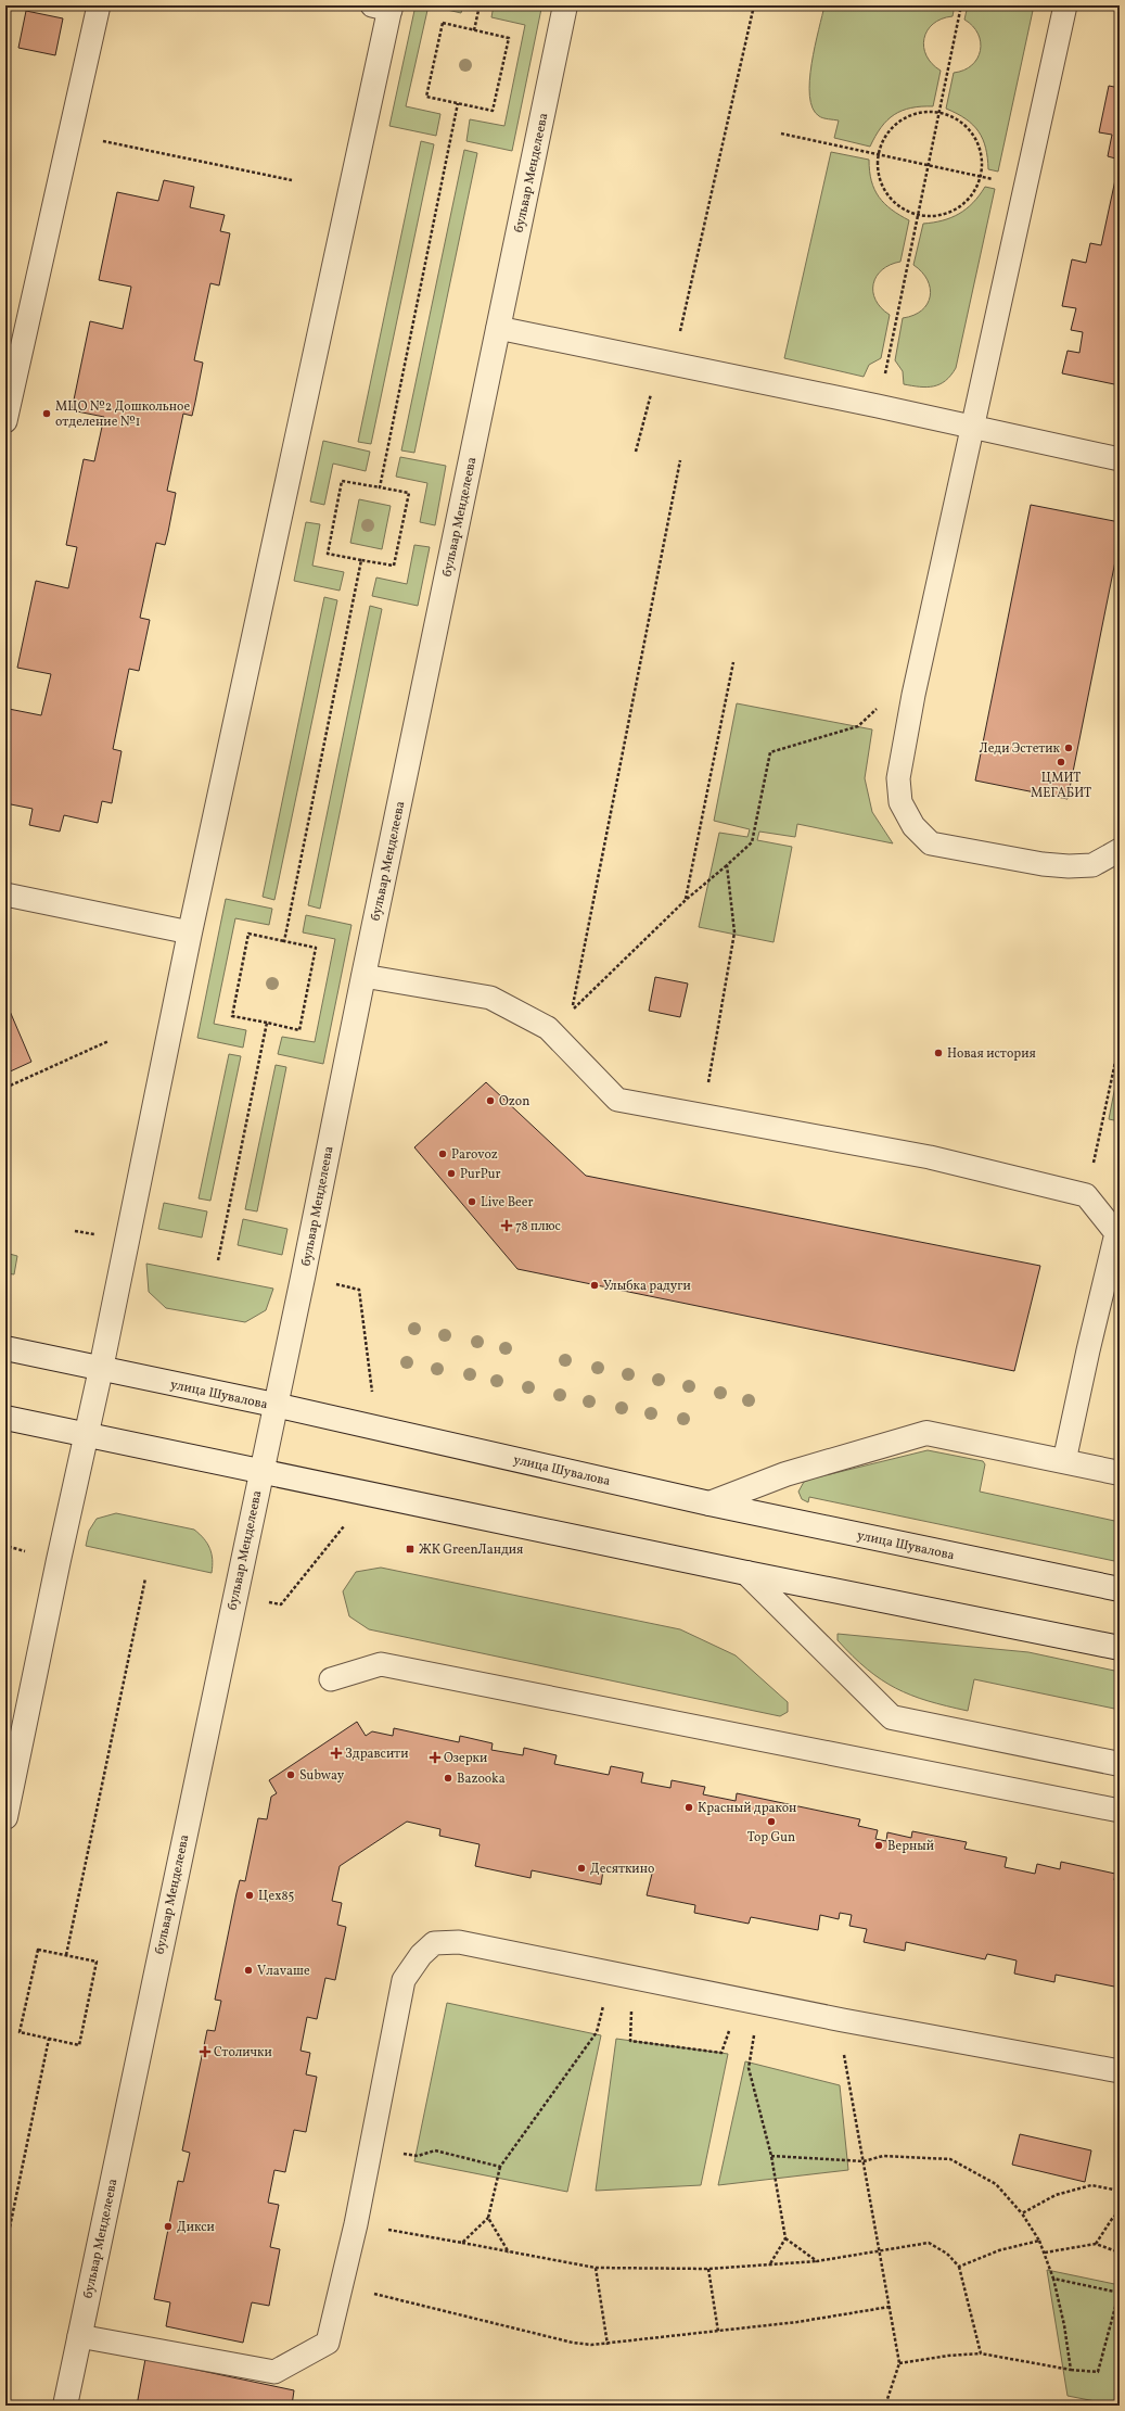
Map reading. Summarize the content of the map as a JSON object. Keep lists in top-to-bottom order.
{
  "streets": {
    "street": ["бульвар Менделеева", "улица Шувалова"]
  },
  "crossings": [
    ["бульвар Менделеева", "улица Шувалова"]
  ],
  "places": {
    "other": [
      "МЦО №2 Дошкольное отделение №1",
      "Леди Эстетик",
      "ЦМИТ МЕГАБИТ",
      "Новая история",
      "Ozon",
      "Parovoz",
      "PurPur",
      "Live Beer",
      "Улыбка радуги",
      "Subway",
      "Bazooka",
      "Красный дракон",
      "Top Gun",
      "Верный",
      "Десяткино",
      "Цех85",
      "Vлаvаше",
      "Дикси"
    ],
    "health": [
      "78 плюс",
      "Здравсити",
      "Озерки",
      "Столички"
    ],
    "transit": ["ЖК GreenЛандия"]
  }
}
